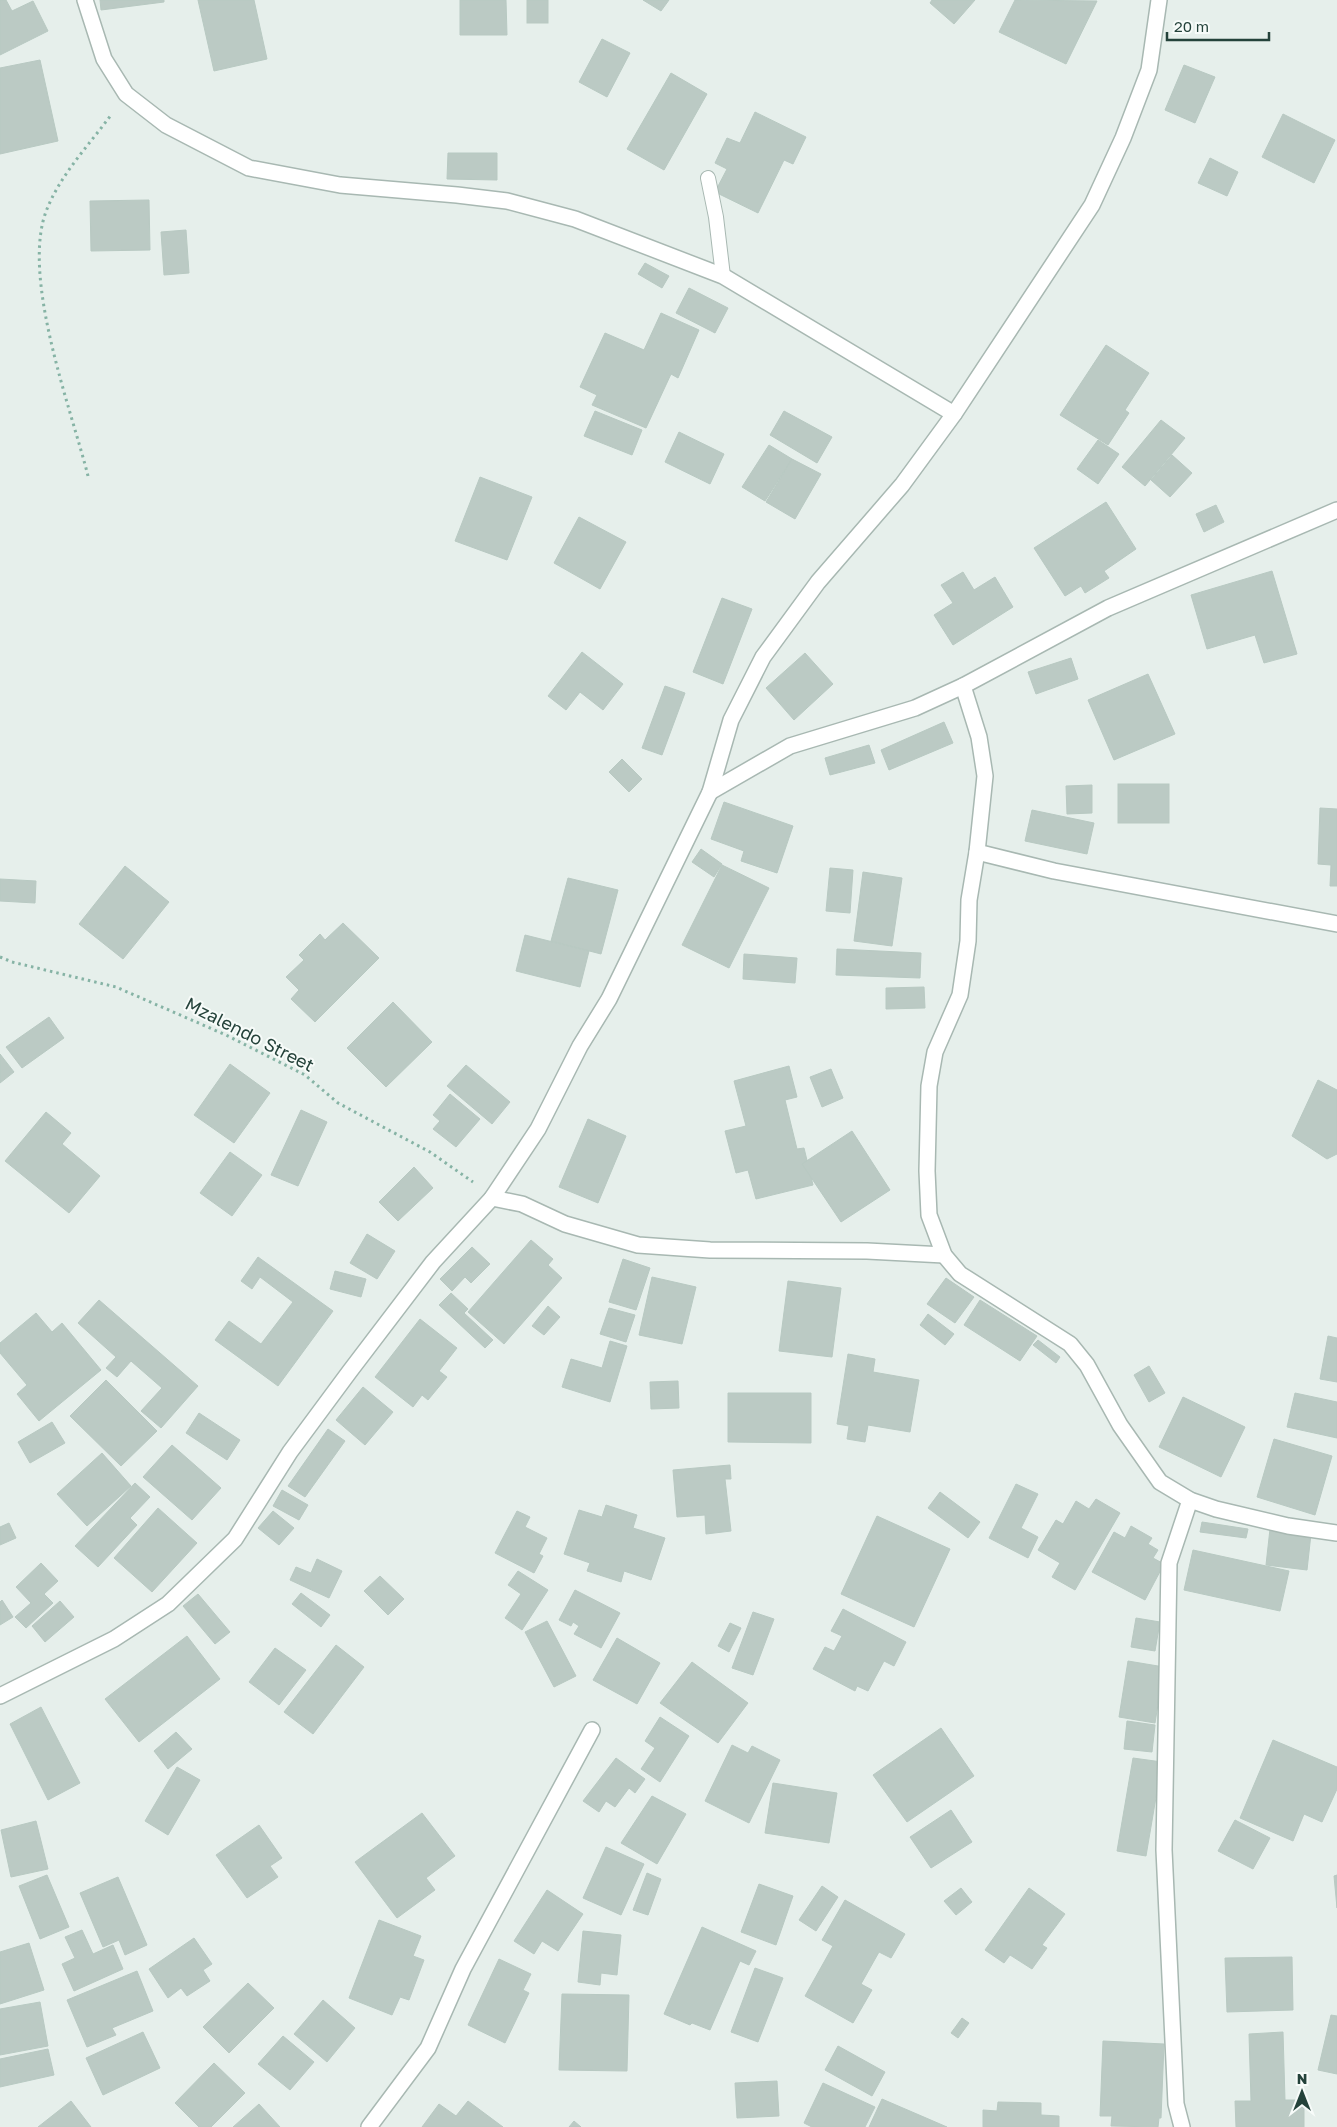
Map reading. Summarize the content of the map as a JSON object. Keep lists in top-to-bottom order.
{
  "streets": {
    "path": ["Mzalendo Street"]
  },
  "scale_bar": "20 m",
  "north": "top"
}
